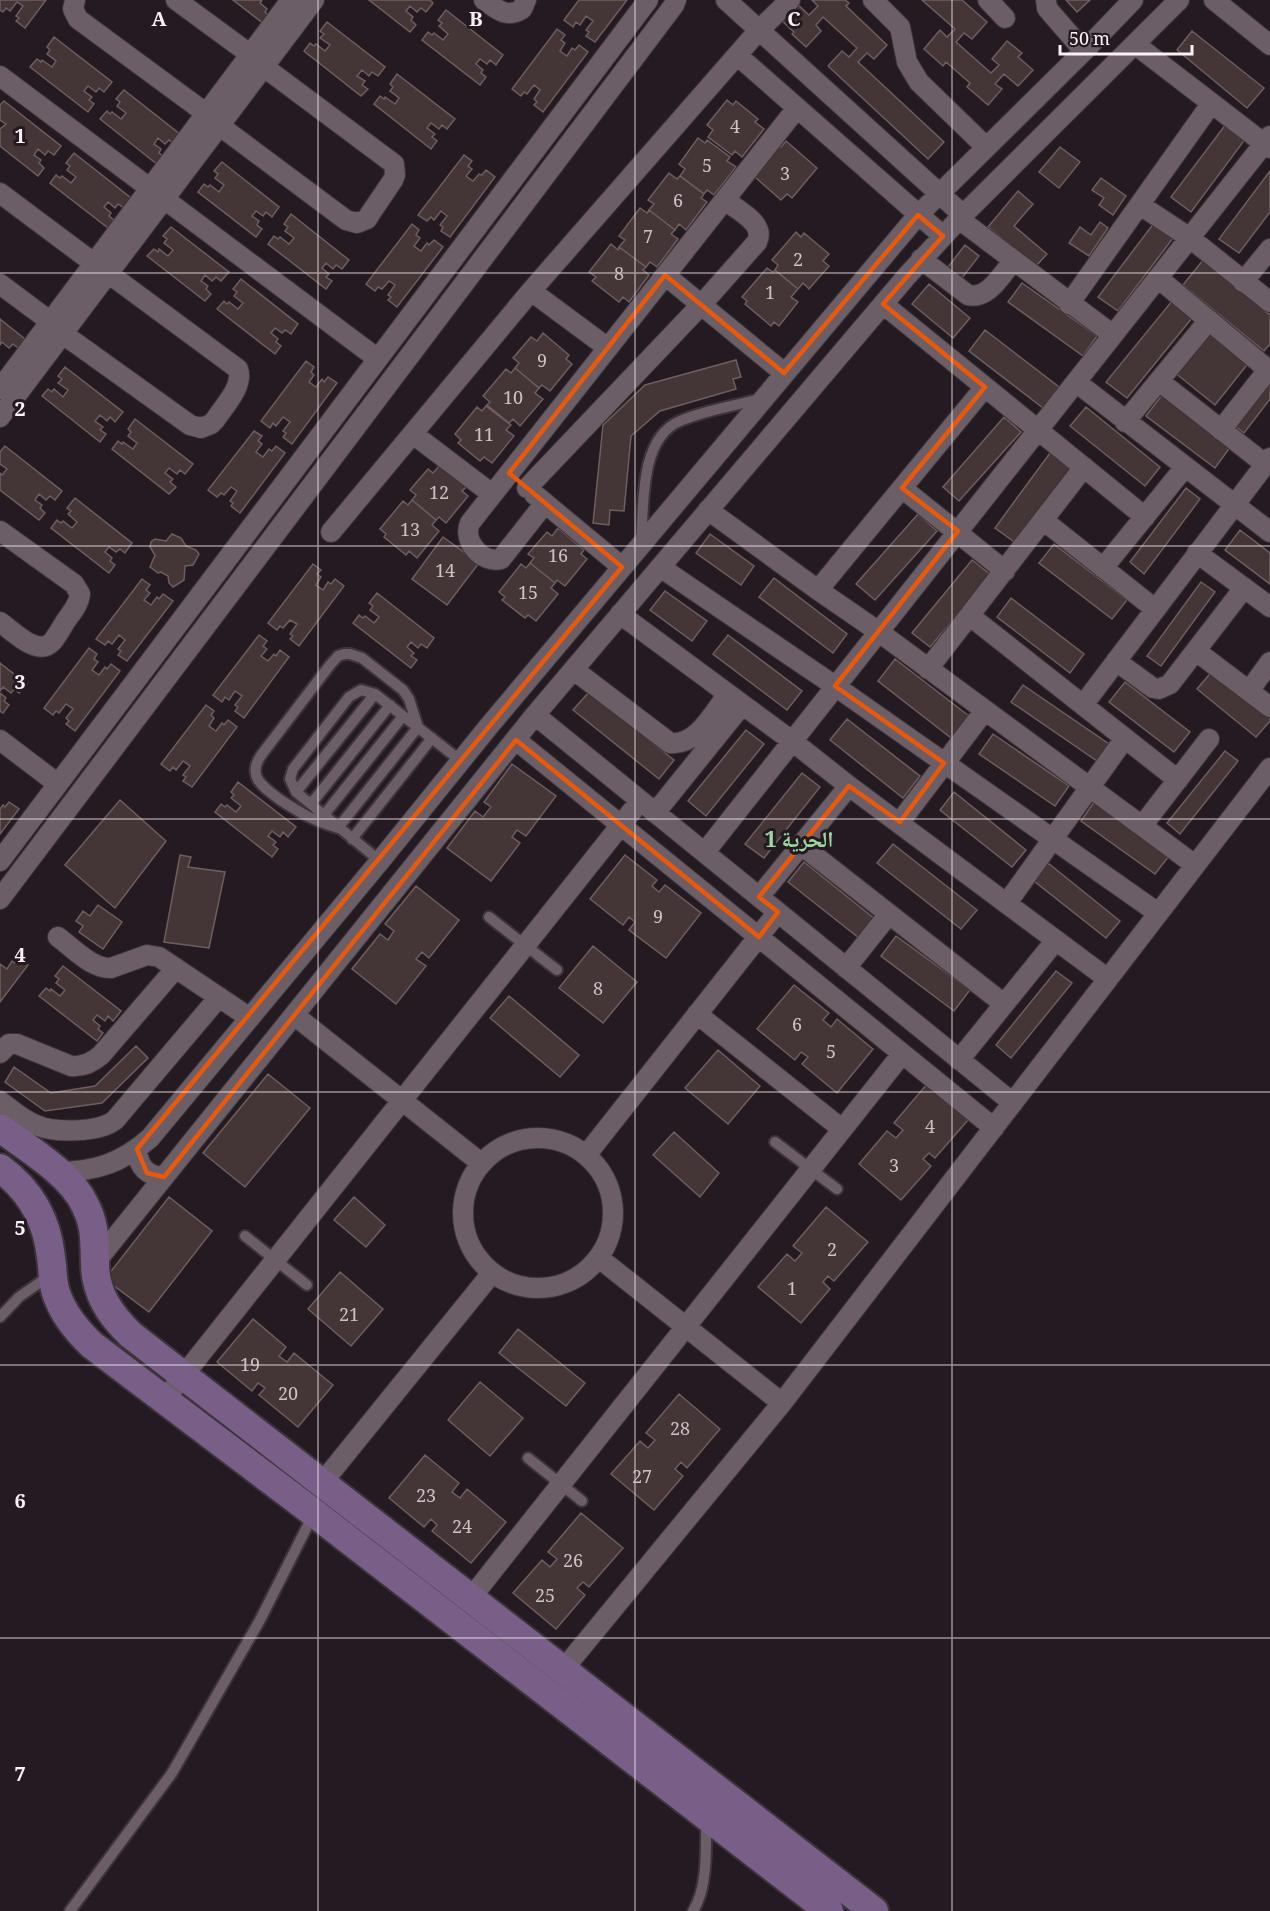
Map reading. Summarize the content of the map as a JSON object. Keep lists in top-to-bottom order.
{
  "districts": ["الحرية 1"],
  "house_numbers": [
    "4",
    "5",
    "3",
    "6",
    "7",
    "2",
    "8",
    "1",
    "9",
    "10",
    "11",
    "12",
    "13",
    "16",
    "14",
    "15",
    "9",
    "8",
    "6",
    "5",
    "4",
    "3",
    "2",
    "1",
    "21",
    "19",
    "20",
    "28",
    "27",
    "23",
    "24",
    "26",
    "25"
  ],
  "scale_bar": "50 m",
  "grid": {
    "columns": ["A", "B", "C"],
    "rows": [
      "1",
      "2",
      "3",
      "4",
      "5",
      "6",
      "7"
    ]
  }
}
